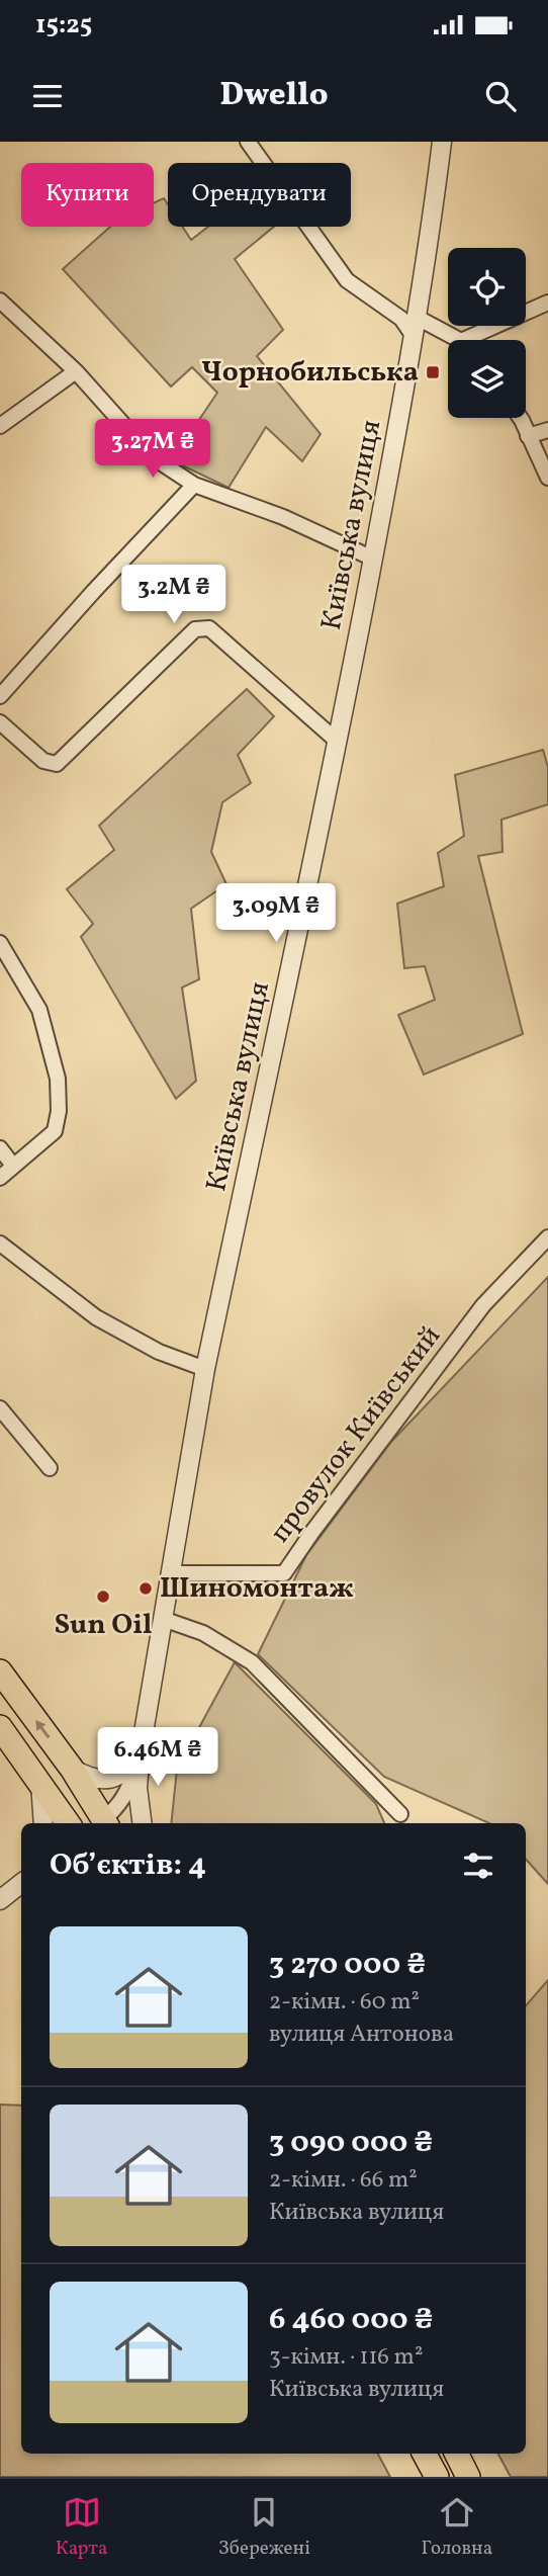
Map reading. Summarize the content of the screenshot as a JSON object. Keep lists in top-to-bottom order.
{
  "streets": {
    "street": ["Київська вулиця", "провулок Київський"]
  },
  "crossings": [
    ["Київська вулиця", "провулок Київський"]
  ],
  "places": {
    "transit": ["Чорнобильська"],
    "other": ["Шиномонтаж", "Sun Oil"]
  },
  "page": {
    "status": "15:25",
    "header": "Dwello",
    "chip": ["Купити", "Орендувати"],
    "price": [
      "3.27M ₴",
      "3.2M ₴",
      "3.09M ₴",
      "6.46M ₴"
    ],
    "heading": "Об’єктів: 4",
    "list": [
      {
        "name": "3 270 000 ₴",
        "note": "2-кімн. · 60 m² · вулиця Антонова"
      },
      {
        "name": "3 090 000 ₴",
        "note": "2-кімн. · 66 m² · Київська вулиця"
      },
      {
        "name": "6 460 000 ₴",
        "note": "3-кімн. · 116 m² · Київська вулиця"
      }
    ],
    "tabs": ["Карта", "Збережені", "Головна"]
  }
}
